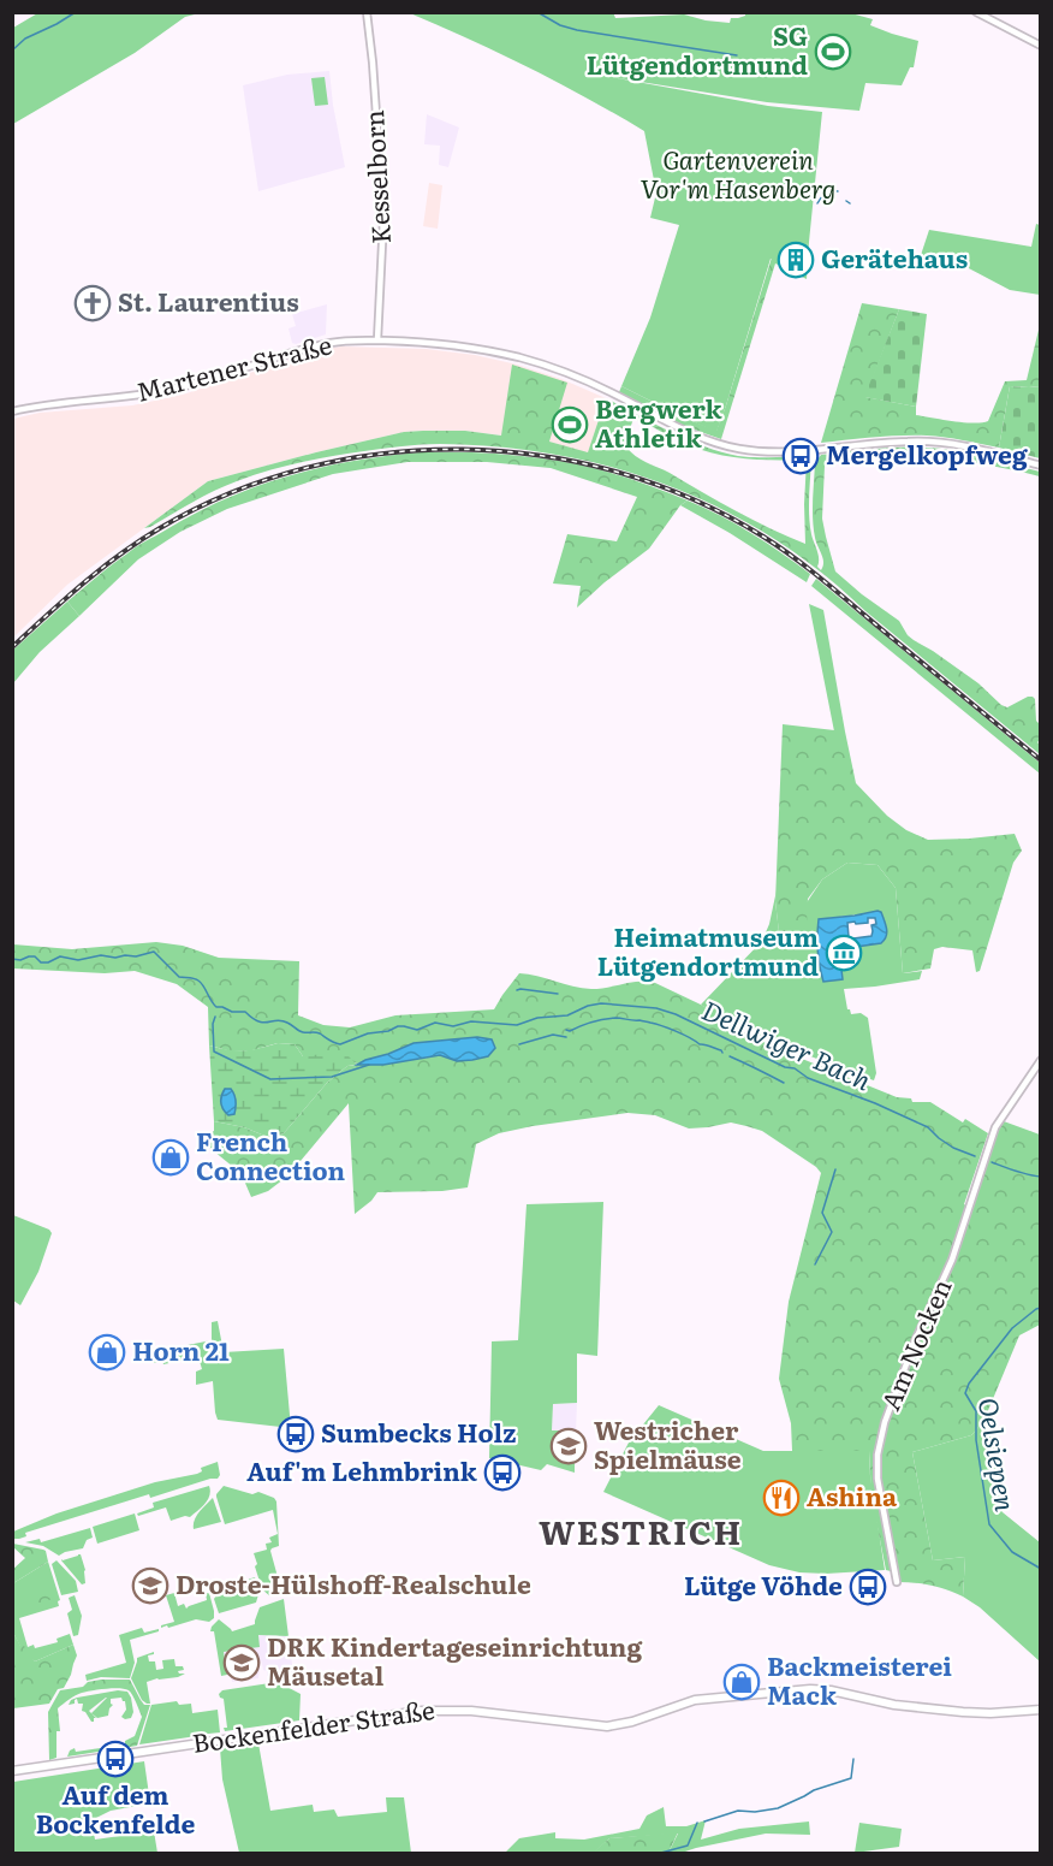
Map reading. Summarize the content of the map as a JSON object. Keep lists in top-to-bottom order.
{
  "streets": {
    "main road": ["Bockenfelder Straße"],
    "street": ["Kesselborn", "Martener Straße", "Am Nocken"]
  },
  "crossings": [
    ["Kesselborn", "Martener Straße"]
  ],
  "districts": ["WESTRICH"],
  "water": ["Dellwiger Bach", "Oelsiepen"],
  "parks": ["Gartenverein Vor'm Hasenberg"],
  "places": {
    "sports": ["SG Lütgendortmund", "Bergwerk Athletik"],
    "building": ["Gerätehaus"],
    "church": ["St. Laurentius"],
    "bus stop": [
      "Mergelkopfweg",
      "Sumbecks Holz",
      "Auf'm Lehmbrink",
      "Lütge Vöhde",
      "Auf dem Bockenfelde"
    ],
    "museum": ["Heimatmuseum Lütgendortmund"],
    "shop": ["French Connection", "Horn 21", "Backmeisterei Mack"],
    "school or university": ["Westricher Spielmäuse", "Droste-Hülshoff-Realschule", "DRK Kindertageseinrichtung Mäusetal"],
    "restaurant": ["Ashina"]
  }
}
